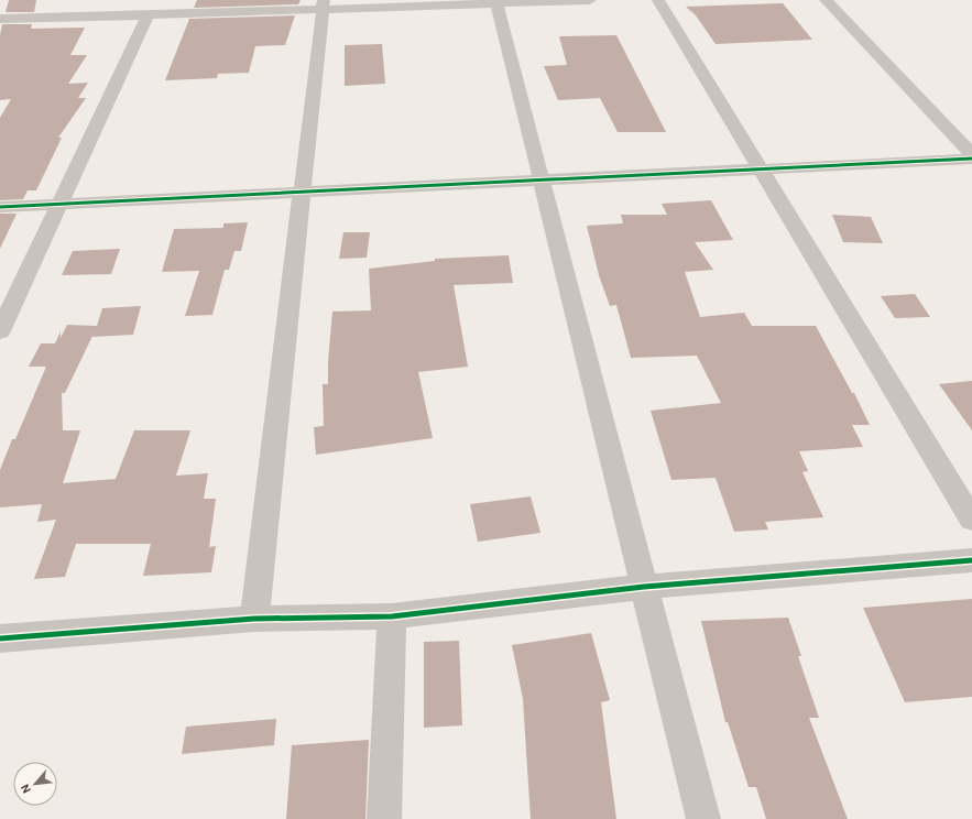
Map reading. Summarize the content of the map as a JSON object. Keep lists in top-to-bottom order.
{
  "north": "bottom left"
}
